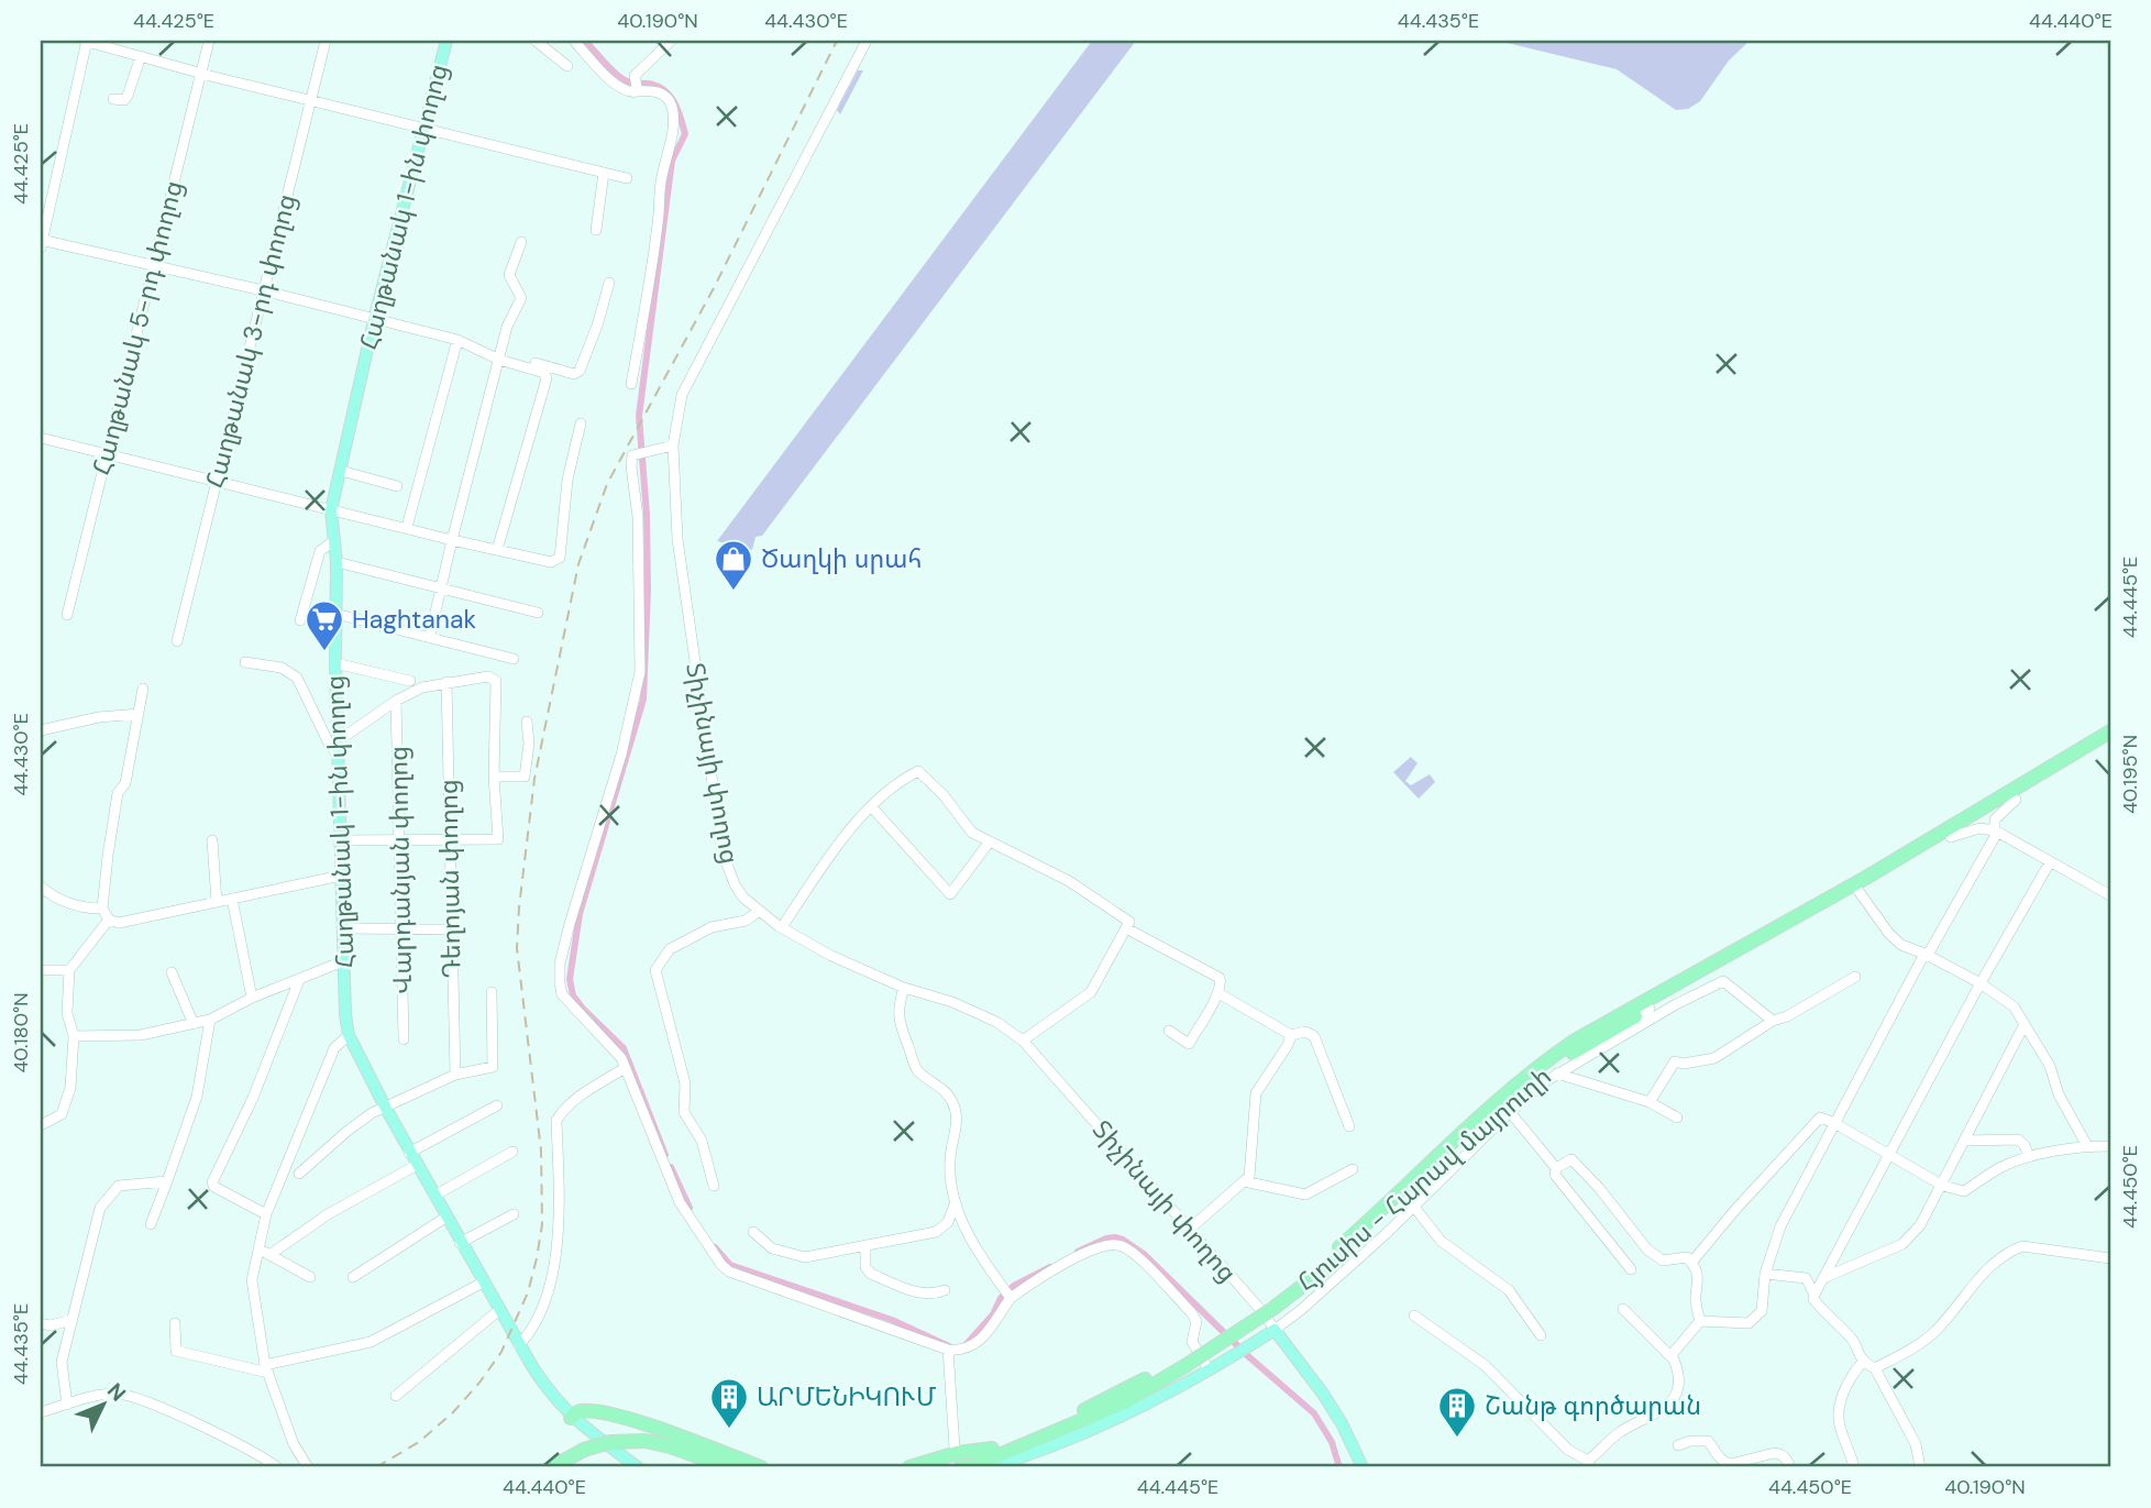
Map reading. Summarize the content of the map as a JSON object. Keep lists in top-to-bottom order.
{
  "streets": {
    "highway": ["Հյուսիս - Հարավ մայրուղի"],
    "main road": ["Հաղթանակ 1-ին փողոց", "Տիչինայի փողոց"],
    "street": [
      "Հաղթանակ 5-րդ փողոց",
      "Հաղթանակ 3-րդ փողոց",
      "Վարդանյան փողոց",
      "Դեղոյան փողոց"
    ]
  },
  "places": {
    "shop": ["Ծաղկի սրահ"],
    "supermarket": ["Haghtanak"],
    "building": ["ԱՐՄԵՆԻԿՈՒՄ", "Շանթ գործարան"]
  },
  "north": "top right",
  "coordinates": [
    "44.425°E",
    "40.190°N",
    "44.430°E",
    "44.435°E",
    "44.440°E",
    "44.445°E",
    "40.195°N",
    "40.180°N",
    "44.450°E"
  ]
}
